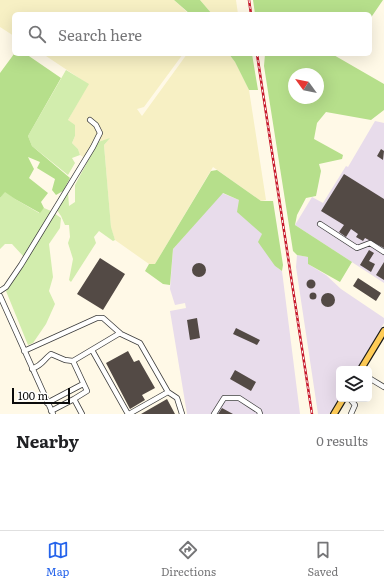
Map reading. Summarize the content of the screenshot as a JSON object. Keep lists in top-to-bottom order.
{
  "scale_bar": "100 m",
  "north": "top left",
  "page": {
    "search": "Search here",
    "scale": "100 m",
    "heading": ["Nearby", "0 results"],
    "nav": ["Map", "Directions", "Saved"]
  }
}
